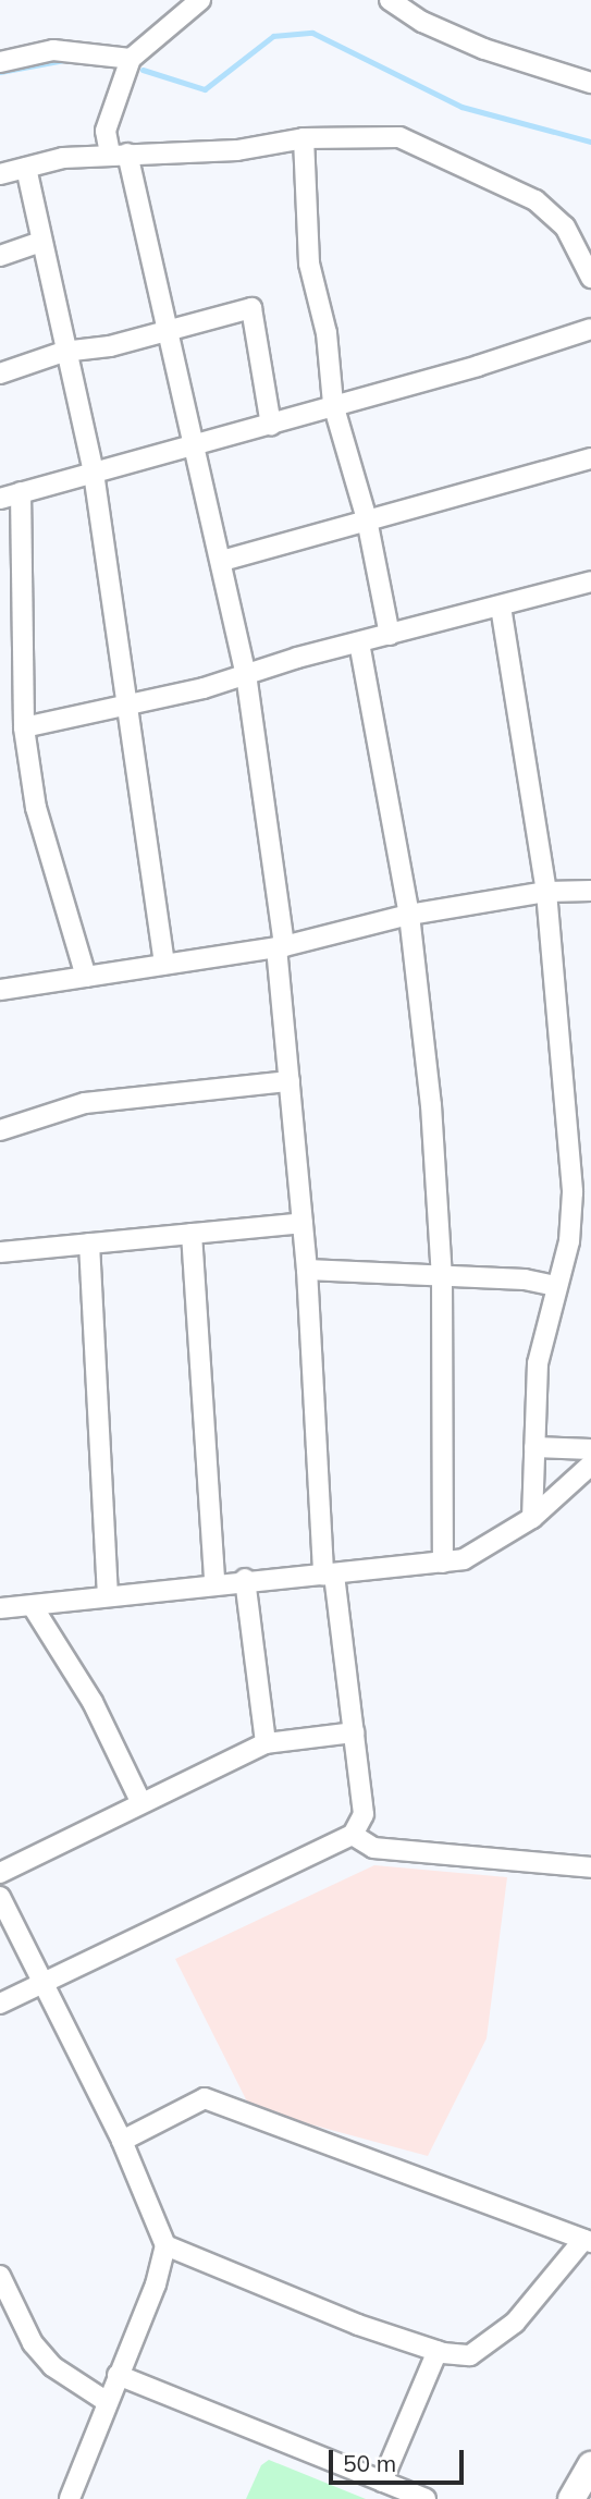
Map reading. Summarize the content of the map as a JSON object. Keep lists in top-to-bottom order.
{
  "scale_bar": "50 m"
}
